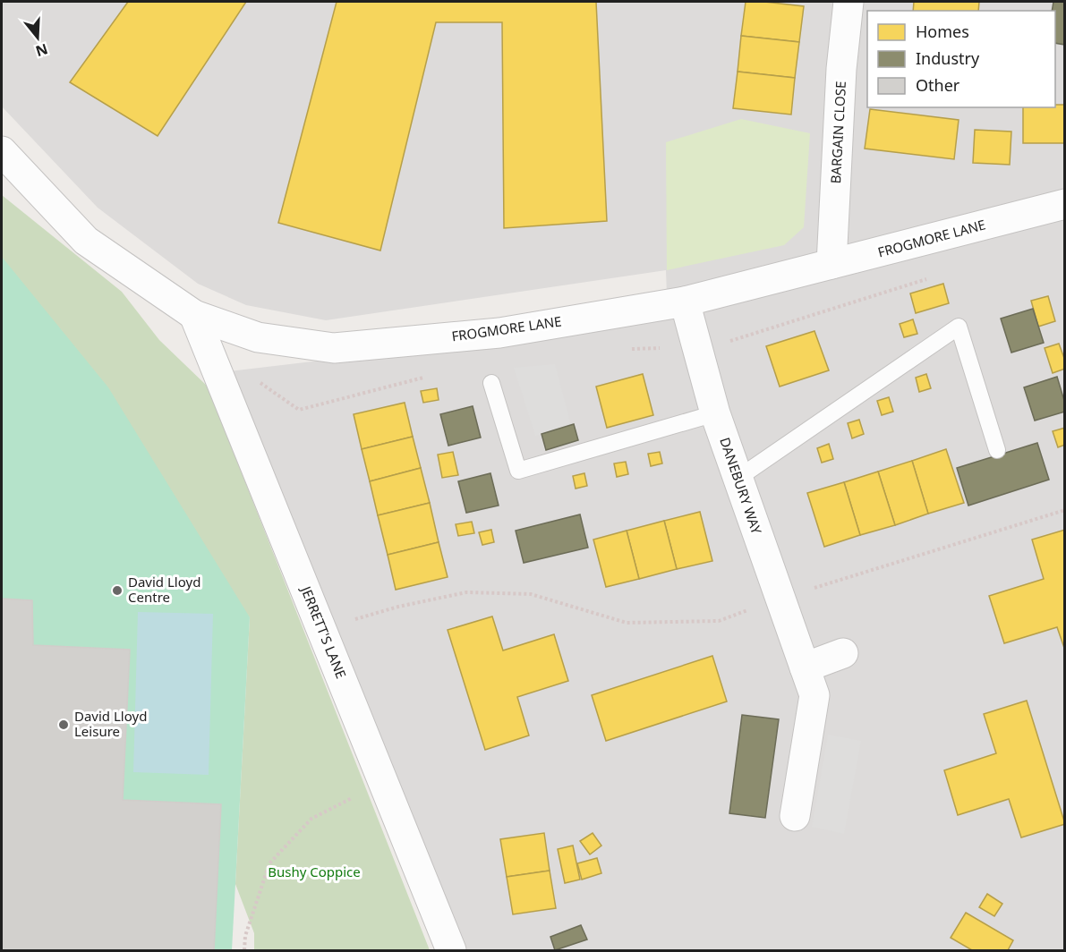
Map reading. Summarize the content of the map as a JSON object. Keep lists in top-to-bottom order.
{
  "streets": {
    "street": [
      "BARGAIN CLOSE",
      "FROGMORE LANE",
      "DANEBURY WAY",
      "JERRETT'S LANE"
    ]
  },
  "crossings": [
    ["BARGAIN CLOSE", "FROGMORE LANE"],
    ["FROGMORE LANE", "DANEBURY WAY"],
    ["FROGMORE LANE", "JERRETT'S LANE"]
  ],
  "parks": ["Bushy Coppice"],
  "places": ["David Lloyd Centre", "David Lloyd Leisure"],
  "legend": ["Homes", "Industry", "Other"],
  "north": "bottom"
}
